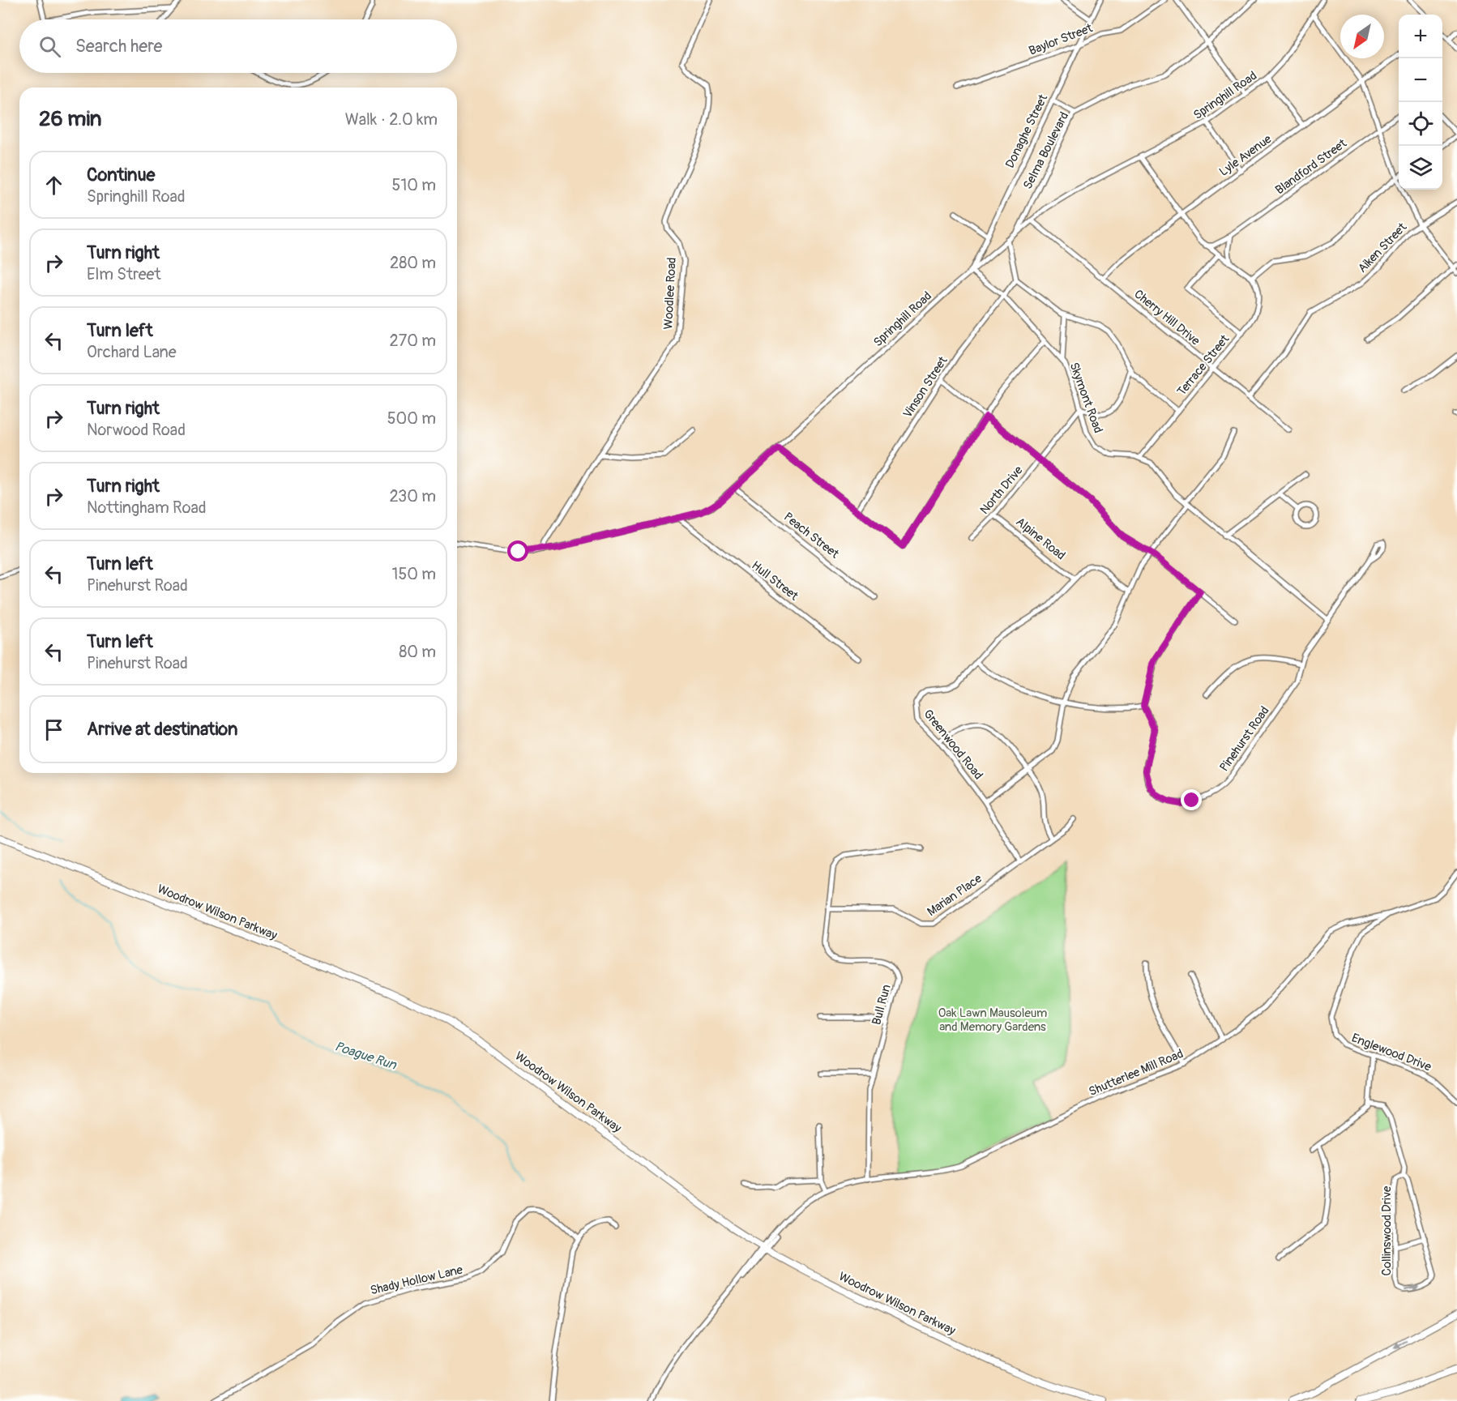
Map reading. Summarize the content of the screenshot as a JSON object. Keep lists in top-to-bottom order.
{
  "streets": {
    "highway": ["Woodrow Wilson Parkway"],
    "street": [
      "Baylor Street",
      "Springhill Road",
      "Donaghe Street",
      "Selma Boulevard",
      "Lyle Avenue",
      "Blandford Street",
      "Aiken Street",
      "Woodlee Road",
      "Cherry Hill Drive",
      "Terrace Street",
      "Vinson Street",
      "Skymont Road",
      "North Drive",
      "Peach Street",
      "Alpine Road",
      "Hull Street",
      "Pinehurst Road",
      "Greenwood Road",
      "Marian Place",
      "Bull Run",
      "Englewood Drive",
      "Shutterlee Mill Road",
      "Collinswood Drive",
      "Shady Hollow Lane"
    ]
  },
  "crossings": [
    ["Baylor Street", "Donaghe Street"],
    ["Springhill Road", "Donaghe Street"],
    ["Springhill Road", "Selma Boulevard"],
    ["Springhill Road", "Woodlee Road"],
    ["Springhill Road", "Cherry Hill Drive"],
    ["Springhill Road", "Skymont Road"],
    ["Springhill Road", "Peach Street"],
    ["Springhill Road", "Hull Street"],
    ["Donaghe Street", "Skymont Road"],
    ["Lyle Avenue", "Cherry Hill Drive"],
    ["Aiken Street", "Cherry Hill Drive"],
    ["Cherry Hill Drive", "Terrace Street"],
    ["Terrace Street", "Skymont Road"],
    ["Vinson Street", "Skymont Road"],
    ["Skymont Road", "North Drive"],
    ["North Drive", "Alpine Road"],
    ["Alpine Road", "Greenwood Road"],
    ["Greenwood Road", "Marian Place"],
    ["Marian Place", "Bull Run"],
    ["Woodrow Wilson Parkway", "Shutterlee Mill Road"],
    ["Bull Run", "Shutterlee Mill Road"],
    ["Englewood Drive", "Shutterlee Mill Road"]
  ],
  "water": ["Poague Run"],
  "parks": ["Oak Lawn Mausoleum and Memory Gardens"],
  "north": "bottom left",
  "page": {
    "map_buttons": ["+", "−"],
    "search": "Search here",
    "heading": ["26 min", "Walk · 2.0 km"],
    "list": [
      ["Continue", "Springhill Road", "510 m"],
      ["Turn right", "Elm Street", "280 m"],
      ["Turn left", "Orchard Lane", "270 m"],
      ["Turn right", "Norwood Road", "500 m"],
      ["Turn right", "Nottingham Road", "230 m"],
      ["Turn left", "Pinehurst Road", "150 m"],
      ["Turn left", "Pinehurst Road", "80 m"],
      "Arrive at destination"
    ]
  }
}
